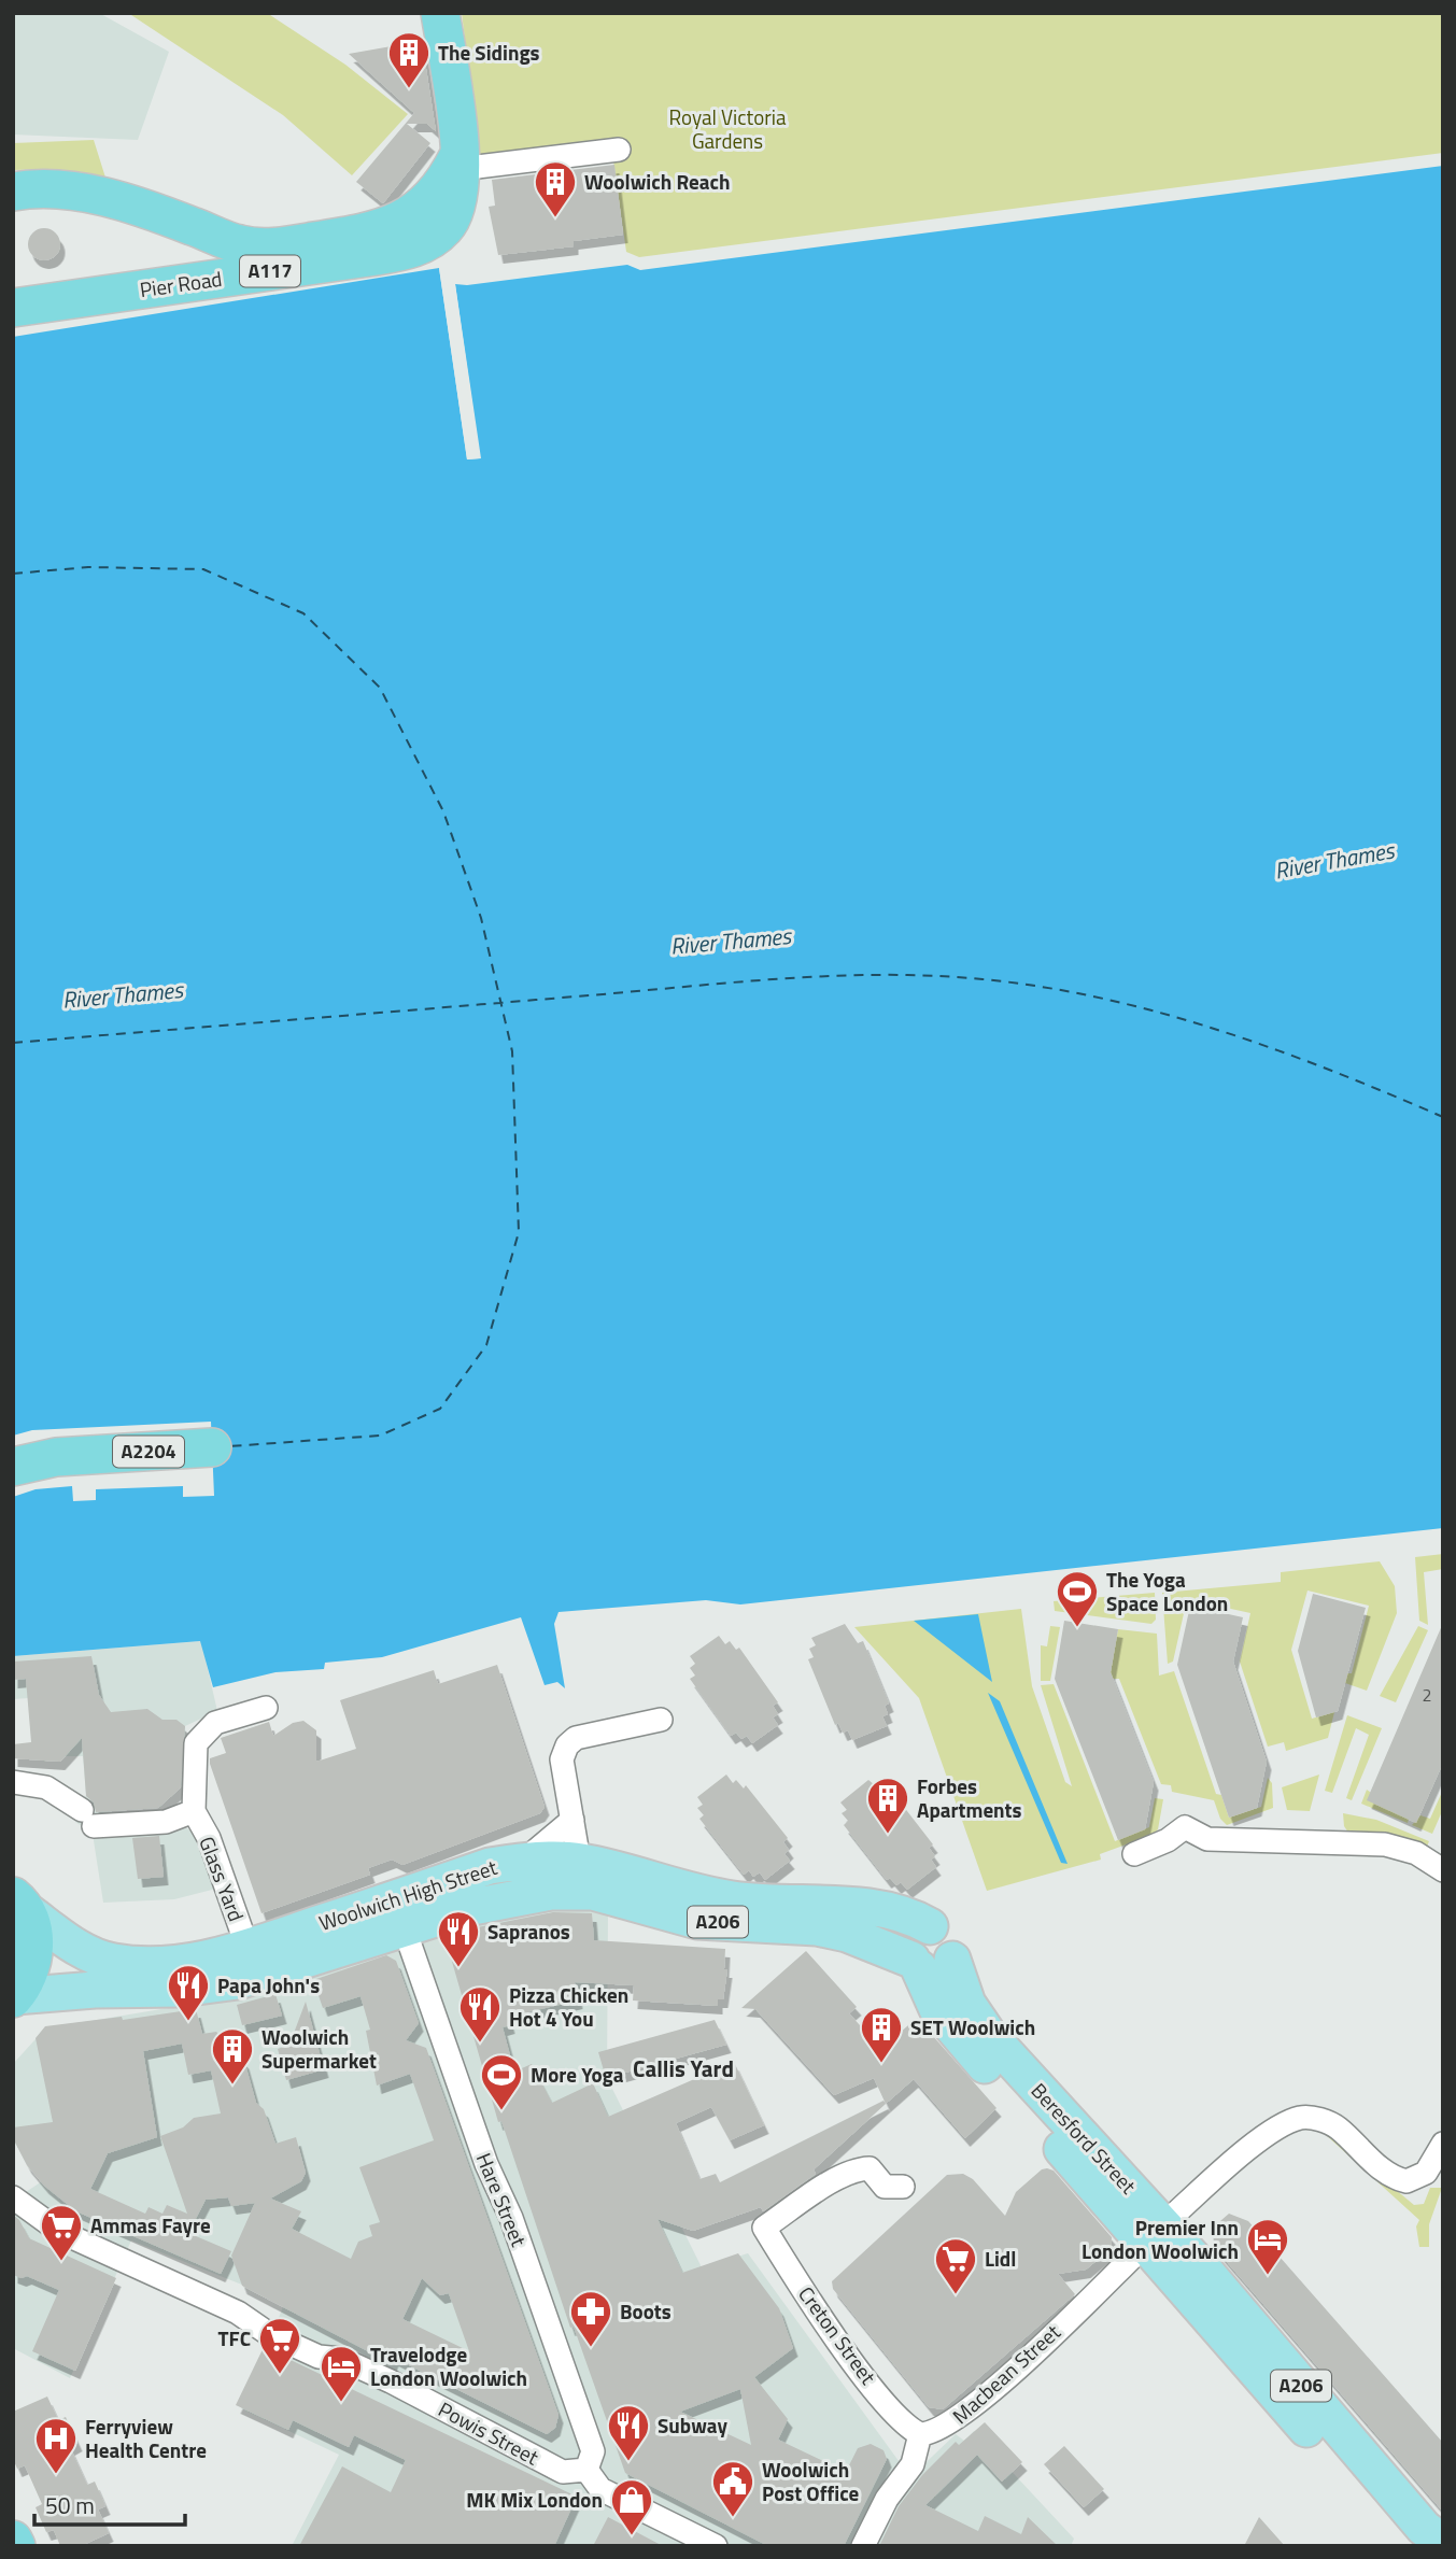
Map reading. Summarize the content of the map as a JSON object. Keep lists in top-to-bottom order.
{
  "streets": {
    "highway": ["A117", "Pier Road", "A2204"],
    "main road": ["Woolwich High Street", "A206", "Beresford Street"],
    "street": [
      "Glass Yard",
      "Hare Street",
      "Creton Street",
      "Macbean Street",
      "Powis Street"
    ]
  },
  "crossings": [
    ["Glass Yard", "Woolwich High Street"],
    ["Woolwich High Street", "Beresford Street"],
    ["Woolwich High Street", "Hare Street"],
    ["Beresford Street", "Macbean Street"],
    ["Hare Street", "Powis Street"],
    ["Creton Street", "Macbean Street"]
  ],
  "districts": ["Callis Yard"],
  "water": ["River Thames"],
  "parks": ["Royal Victoria Gardens"],
  "places": {
    "building": [
      "The Sidings",
      "Woolwich Reach",
      "Forbes Apartments",
      "SET Woolwich",
      "Woolwich Supermarket"
    ],
    "sports": ["The Yoga Space London", "More Yoga"],
    "restaurant": [
      "Sapranos",
      "Papa John's",
      "Pizza Chicken Hot 4 You",
      "Subway"
    ],
    "supermarket": ["Ammas Fayre", "Lidl", "TFC"],
    "hotel": ["Premier Inn London Woolwich", "Travelodge London Woolwich"],
    "pharmacy": ["Boots"],
    "hospital": ["Ferryview Health Centre"],
    "public building": ["Woolwich Post Office"],
    "shop": ["MK Mix London"]
  },
  "house_numbers": ["2"],
  "scale_bar": "50 m"
}
